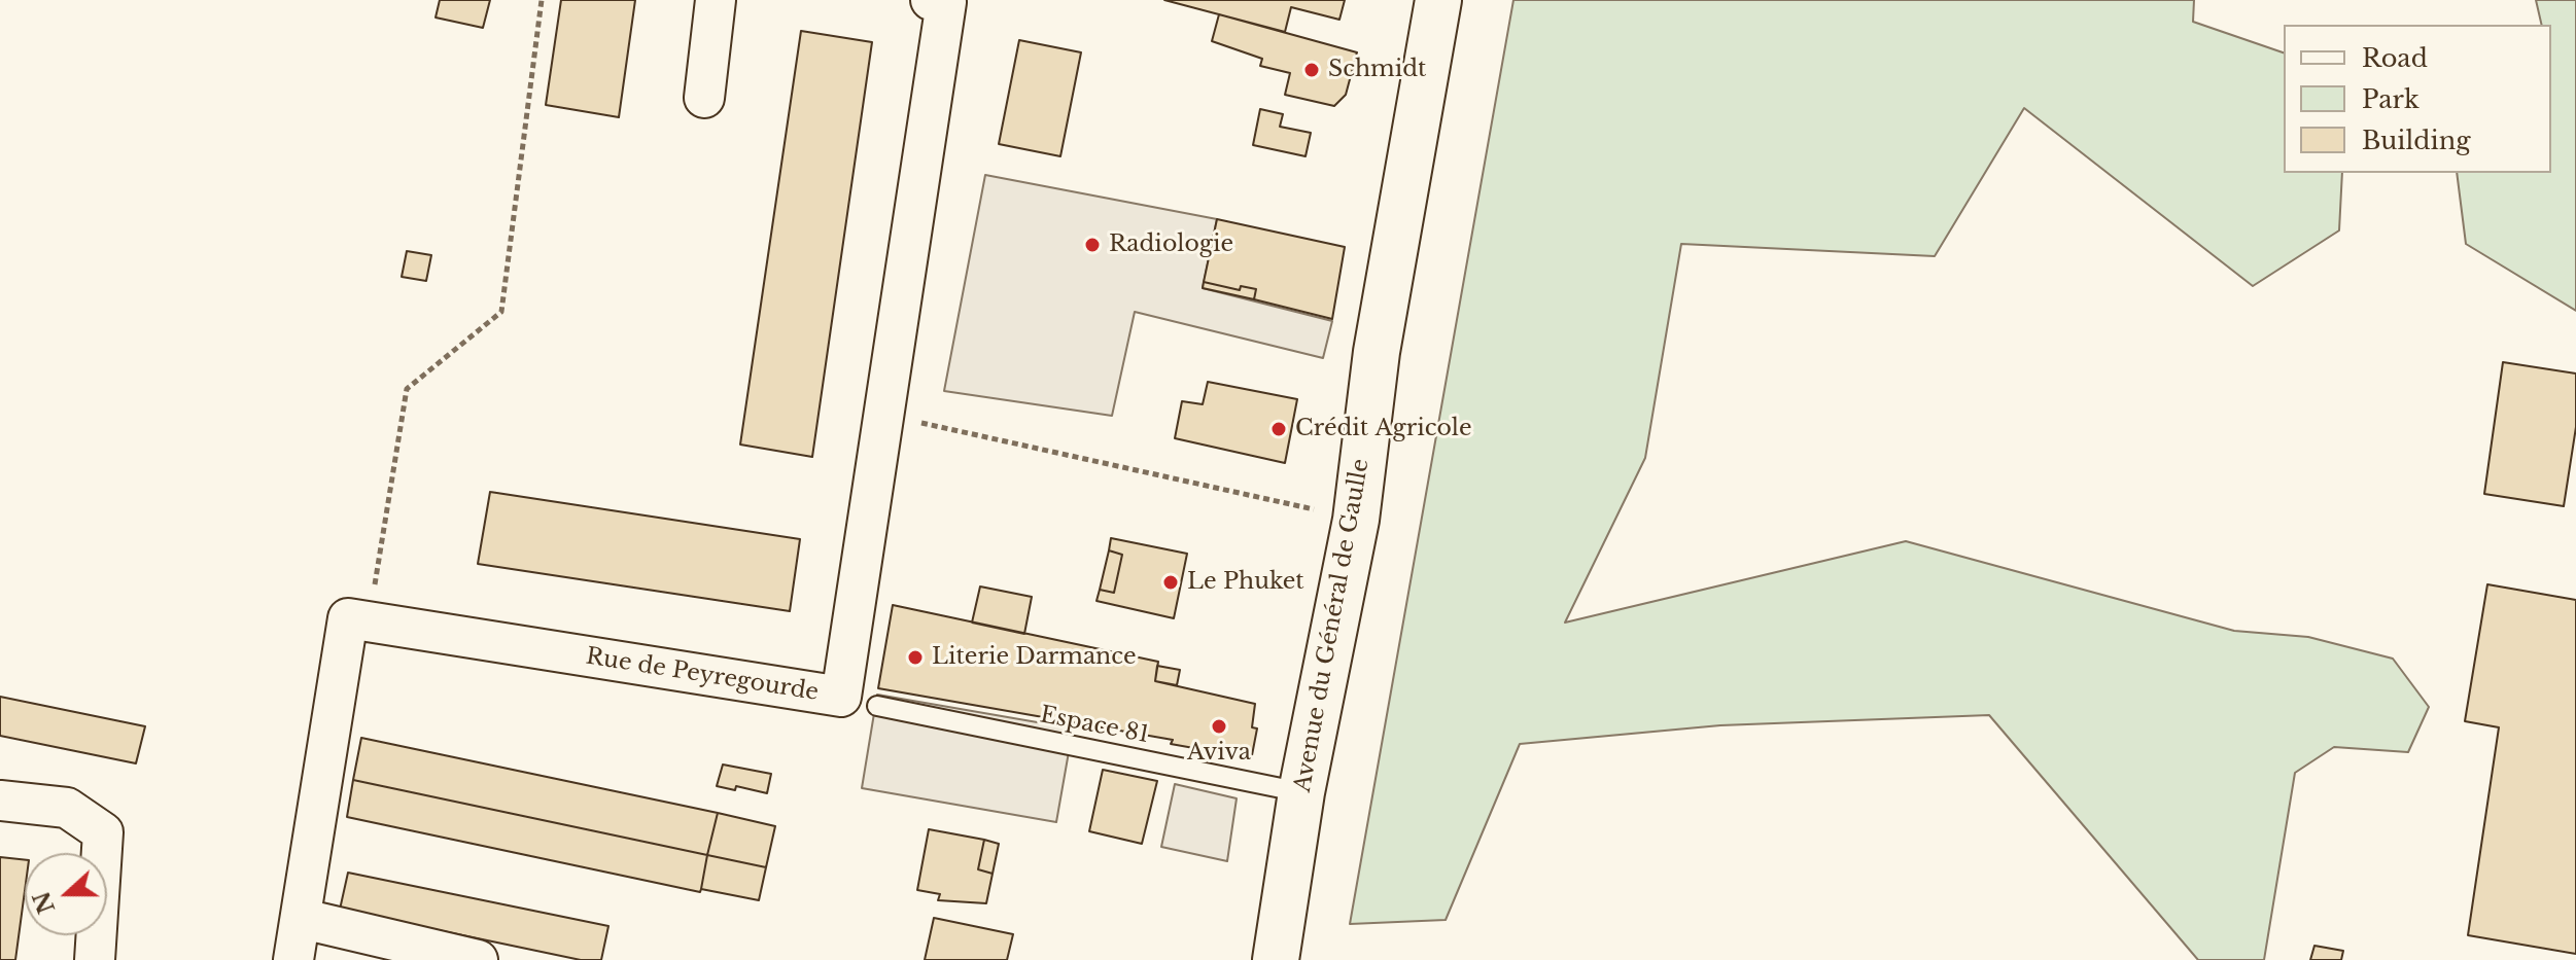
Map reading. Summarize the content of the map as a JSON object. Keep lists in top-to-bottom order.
{
  "streets": {
    "main road": ["Avenue du Général de Gaulle"],
    "street": ["Rue de Peyregourde"],
    "lane": ["Espace 81"]
  },
  "crossings": [
    ["Avenue du Général de Gaulle", "Espace 81"]
  ],
  "places": [
    "Schmidt",
    "Radiologie",
    "Crédit Agricole",
    "Le Phuket",
    "Literie Darmance",
    "Aviva"
  ],
  "legend": ["Road", "Park", "Building"],
  "north": "left"
}
